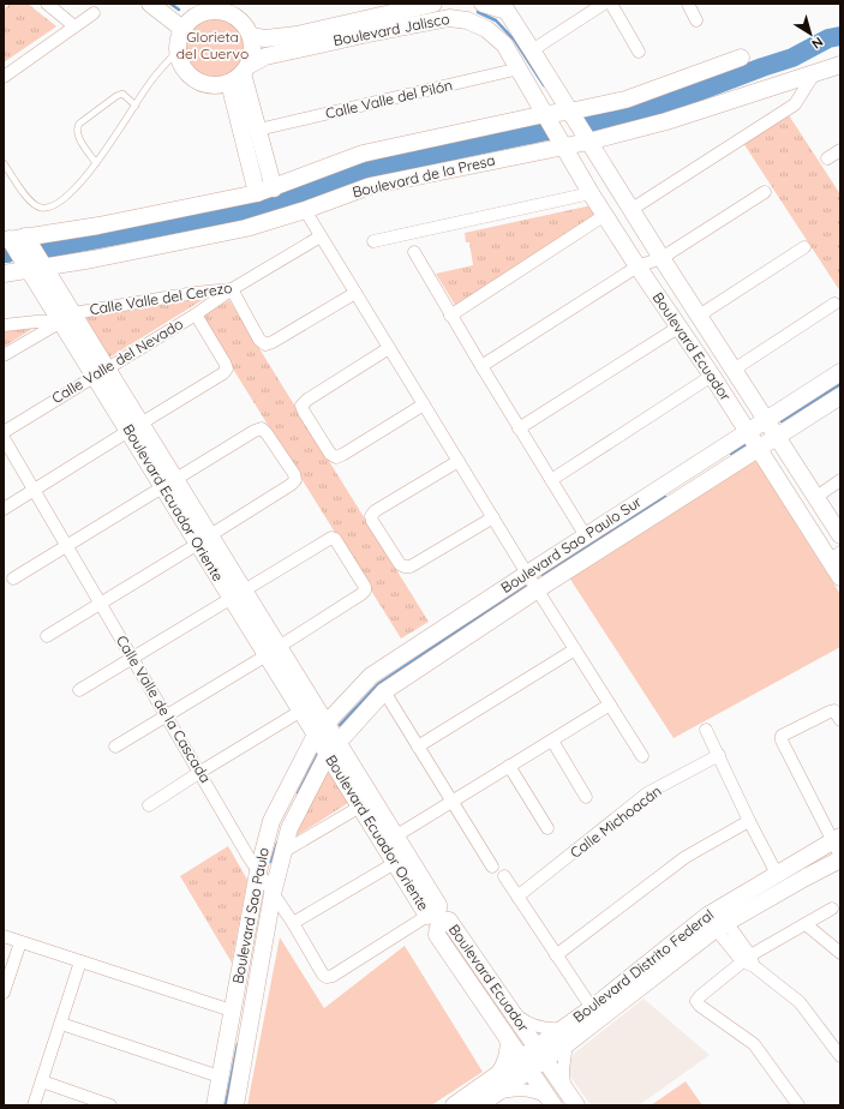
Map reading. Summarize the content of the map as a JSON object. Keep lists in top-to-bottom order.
{
  "streets": {
    "street": [
      "Boulevard Jalisco",
      "Calle Valle del Pilón",
      "Boulevard de la Presa",
      "Calle Valle del Cerezo",
      "Boulevard Ecuador",
      "Calle Valle del Nevado",
      "Boulevard Ecuador Oriente",
      "Boulevard Sao Paulo Sur",
      "Calle Valle de la Cascada",
      "Calle Michoacán",
      "Boulevard Sao Paulo",
      "Boulevard Distrito Federal"
    ]
  },
  "crossings": [
    ["Boulevard Jalisco", "Calle Valle del Pilón"],
    ["Boulevard Jalisco", "Boulevard Ecuador"],
    ["Boulevard de la Presa", "Boulevard Ecuador"],
    ["Boulevard de la Presa", "Boulevard Ecuador Oriente"],
    ["Calle Valle del Cerezo", "Calle Valle del Nevado"],
    ["Calle Valle del Cerezo", "Boulevard Ecuador Oriente"],
    ["Boulevard Ecuador", "Boulevard Sao Paulo Sur"],
    ["Boulevard Ecuador", "Boulevard Distrito Federal"],
    ["Calle Valle del Nevado", "Boulevard Ecuador Oriente"],
    ["Boulevard Ecuador Oriente", "Boulevard Sao Paulo Sur"],
    ["Boulevard Ecuador Oriente", "Calle Valle de la Cascada"],
    ["Boulevard Ecuador Oriente", "Boulevard Sao Paulo"],
    ["Boulevard Sao Paulo Sur", "Boulevard Sao Paulo"],
    ["Calle Valle de la Cascada", "Boulevard Sao Paulo"]
  ],
  "parks": ["Glorieta del Cuervo"],
  "north": "bottom right"
}
